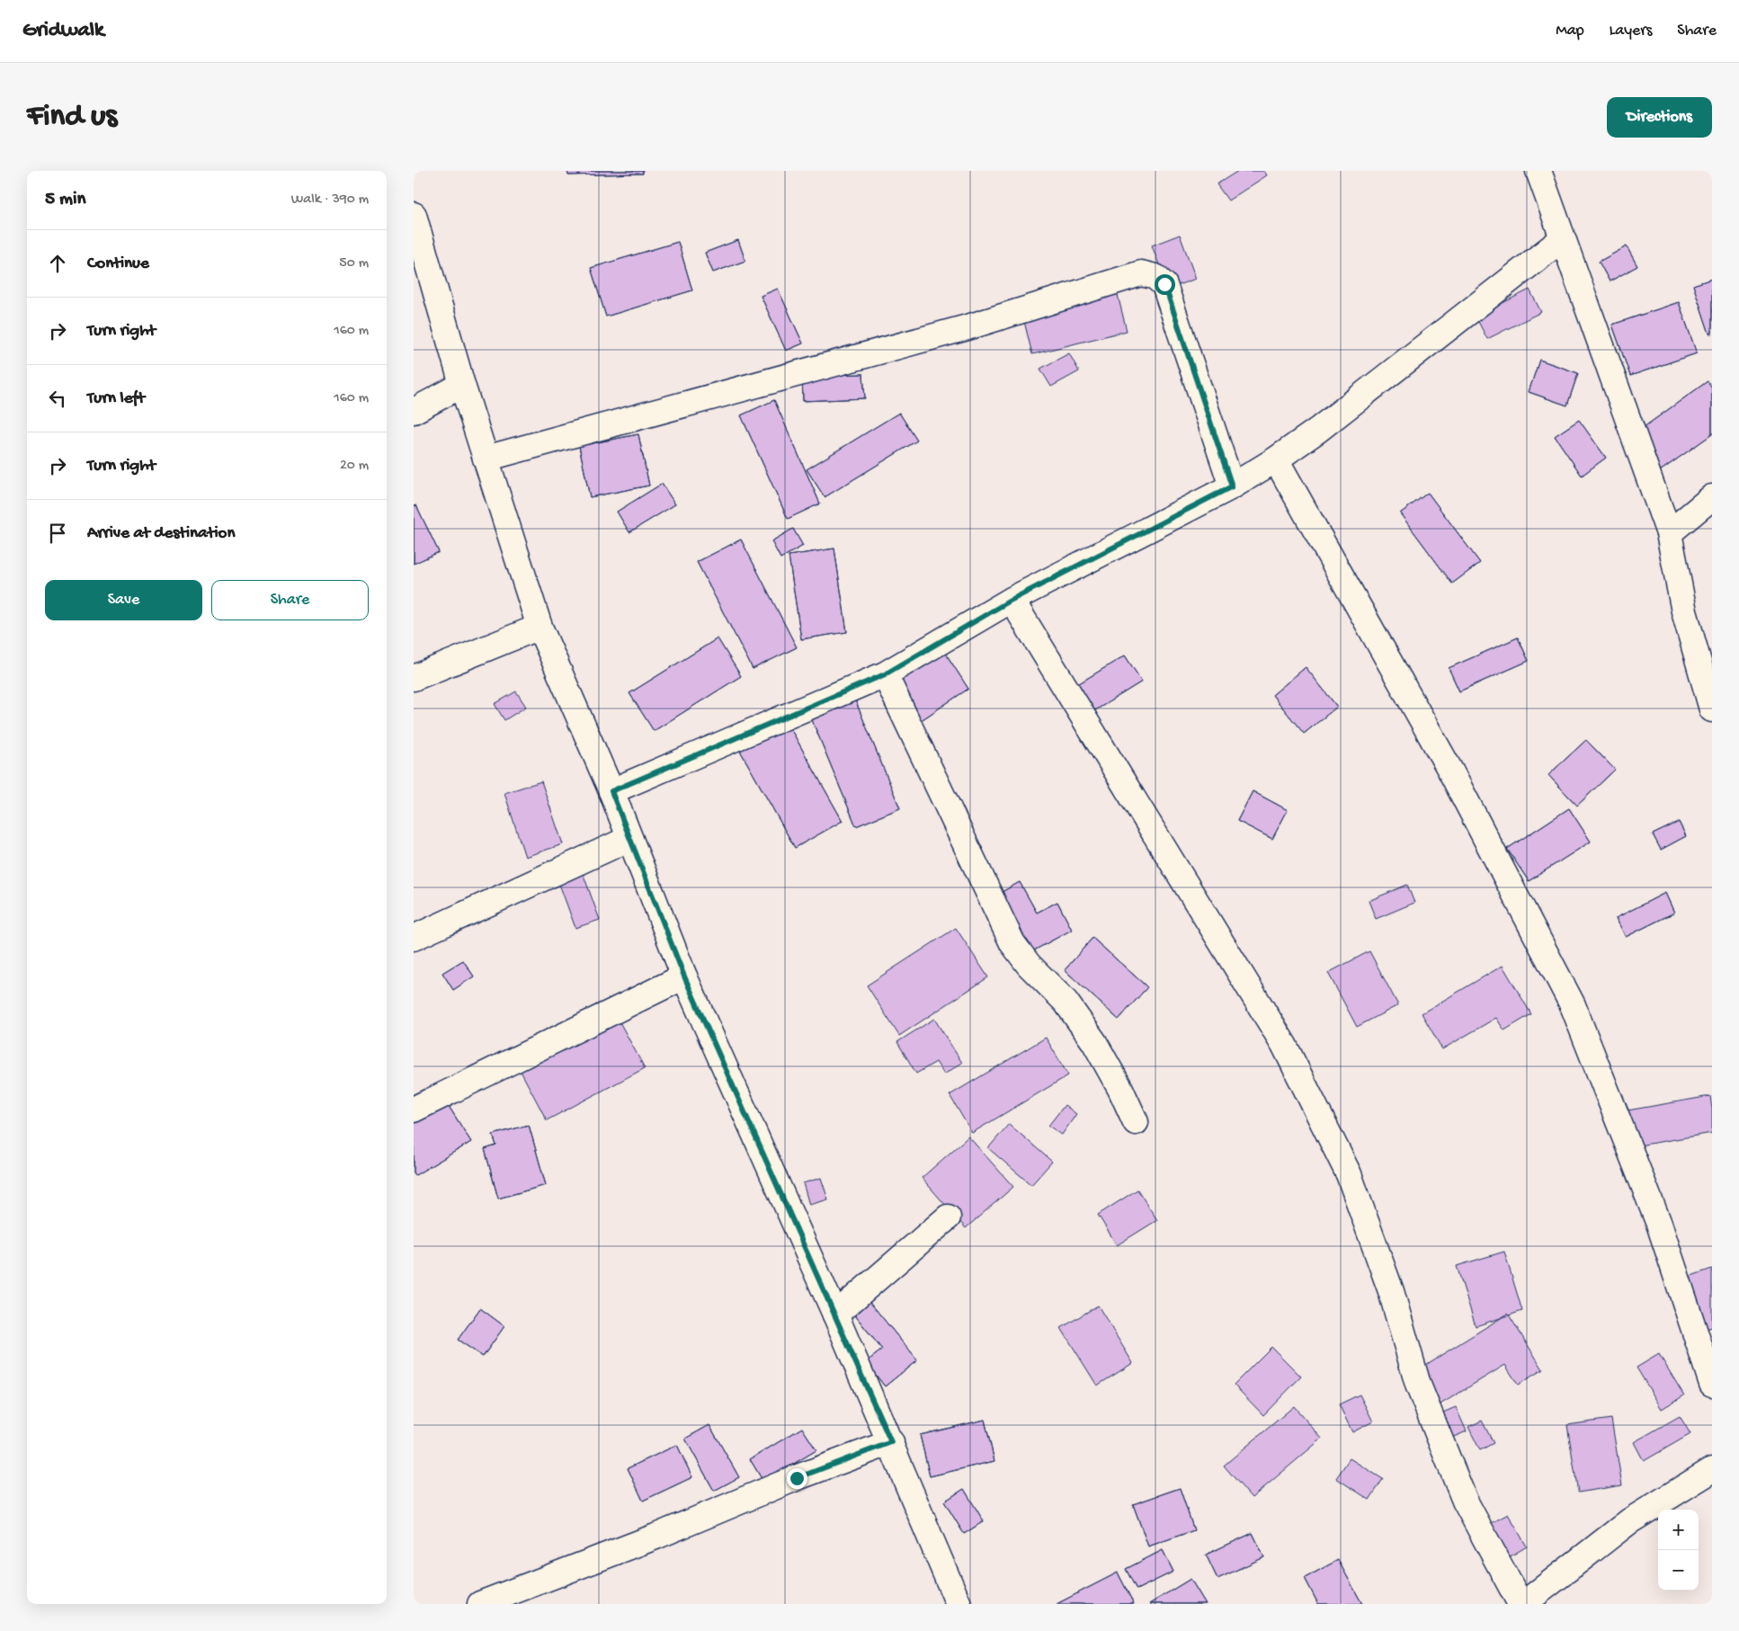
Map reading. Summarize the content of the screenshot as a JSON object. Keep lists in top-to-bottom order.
{
  "page": {
    "header": "Gridwalk",
    "nav": ["Map", "Layers", "Share"],
    "buttons": [
      "Directions",
      ["Save", "Share"]
    ],
    "title": "Find us",
    "heading": ["5 min", "Walk · 390 m"],
    "list": [
      ["Continue", "50 m"],
      ["Turn right", "160 m"],
      ["Turn left", "160 m"],
      ["Turn right", "20 m"],
      "Arrive at destination"
    ],
    "map_buttons": ["+", "−"]
  }
}
